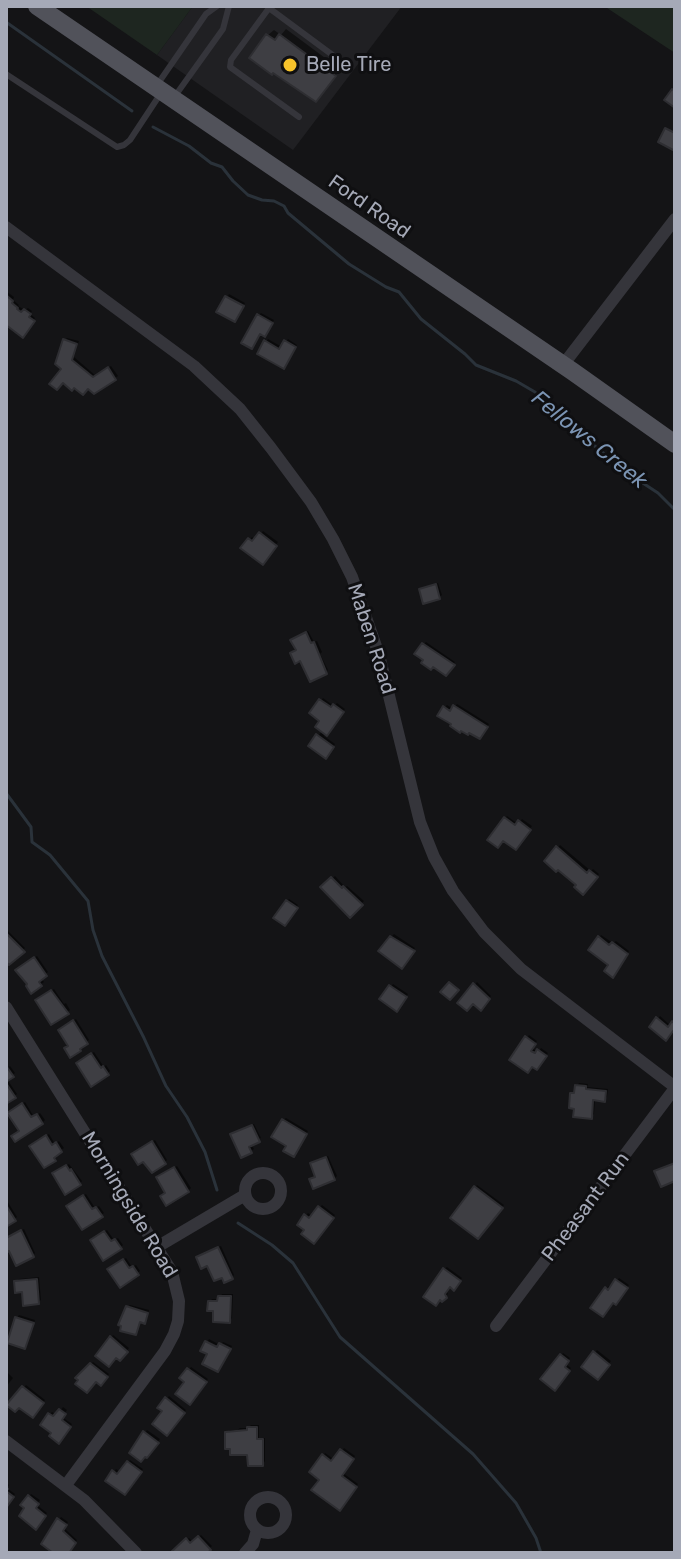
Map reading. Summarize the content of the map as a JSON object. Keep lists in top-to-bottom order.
{
  "streets": {
    "main road": ["Ford Road"],
    "street": ["Maben Road", "Morningside Road", "Pheasant Run"]
  },
  "crossings": [
    ["Maben Road", "Pheasant Run"]
  ],
  "water": ["Fellows Creek"],
  "places": ["Belle Tire"]
}
